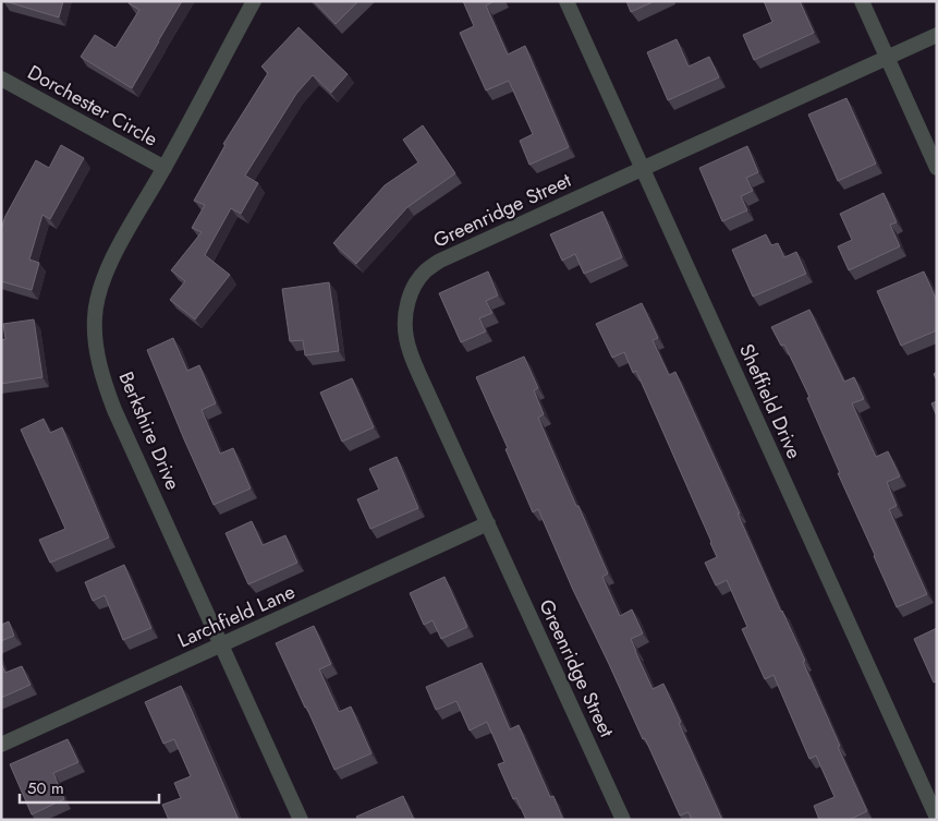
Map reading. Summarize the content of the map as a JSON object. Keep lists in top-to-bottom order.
{
  "streets": {
    "street": [
      "Dorchester Circle",
      "Greenridge Street",
      "Sheffield Drive",
      "Berkshire Drive",
      "Larchfield Lane"
    ]
  },
  "crossings": [
    ["Dorchester Circle", "Berkshire Drive"],
    ["Greenridge Street", "Sheffield Drive"],
    ["Greenridge Street", "Larchfield Lane"],
    ["Berkshire Drive", "Larchfield Lane"]
  ],
  "scale_bar": "50 m"
}
